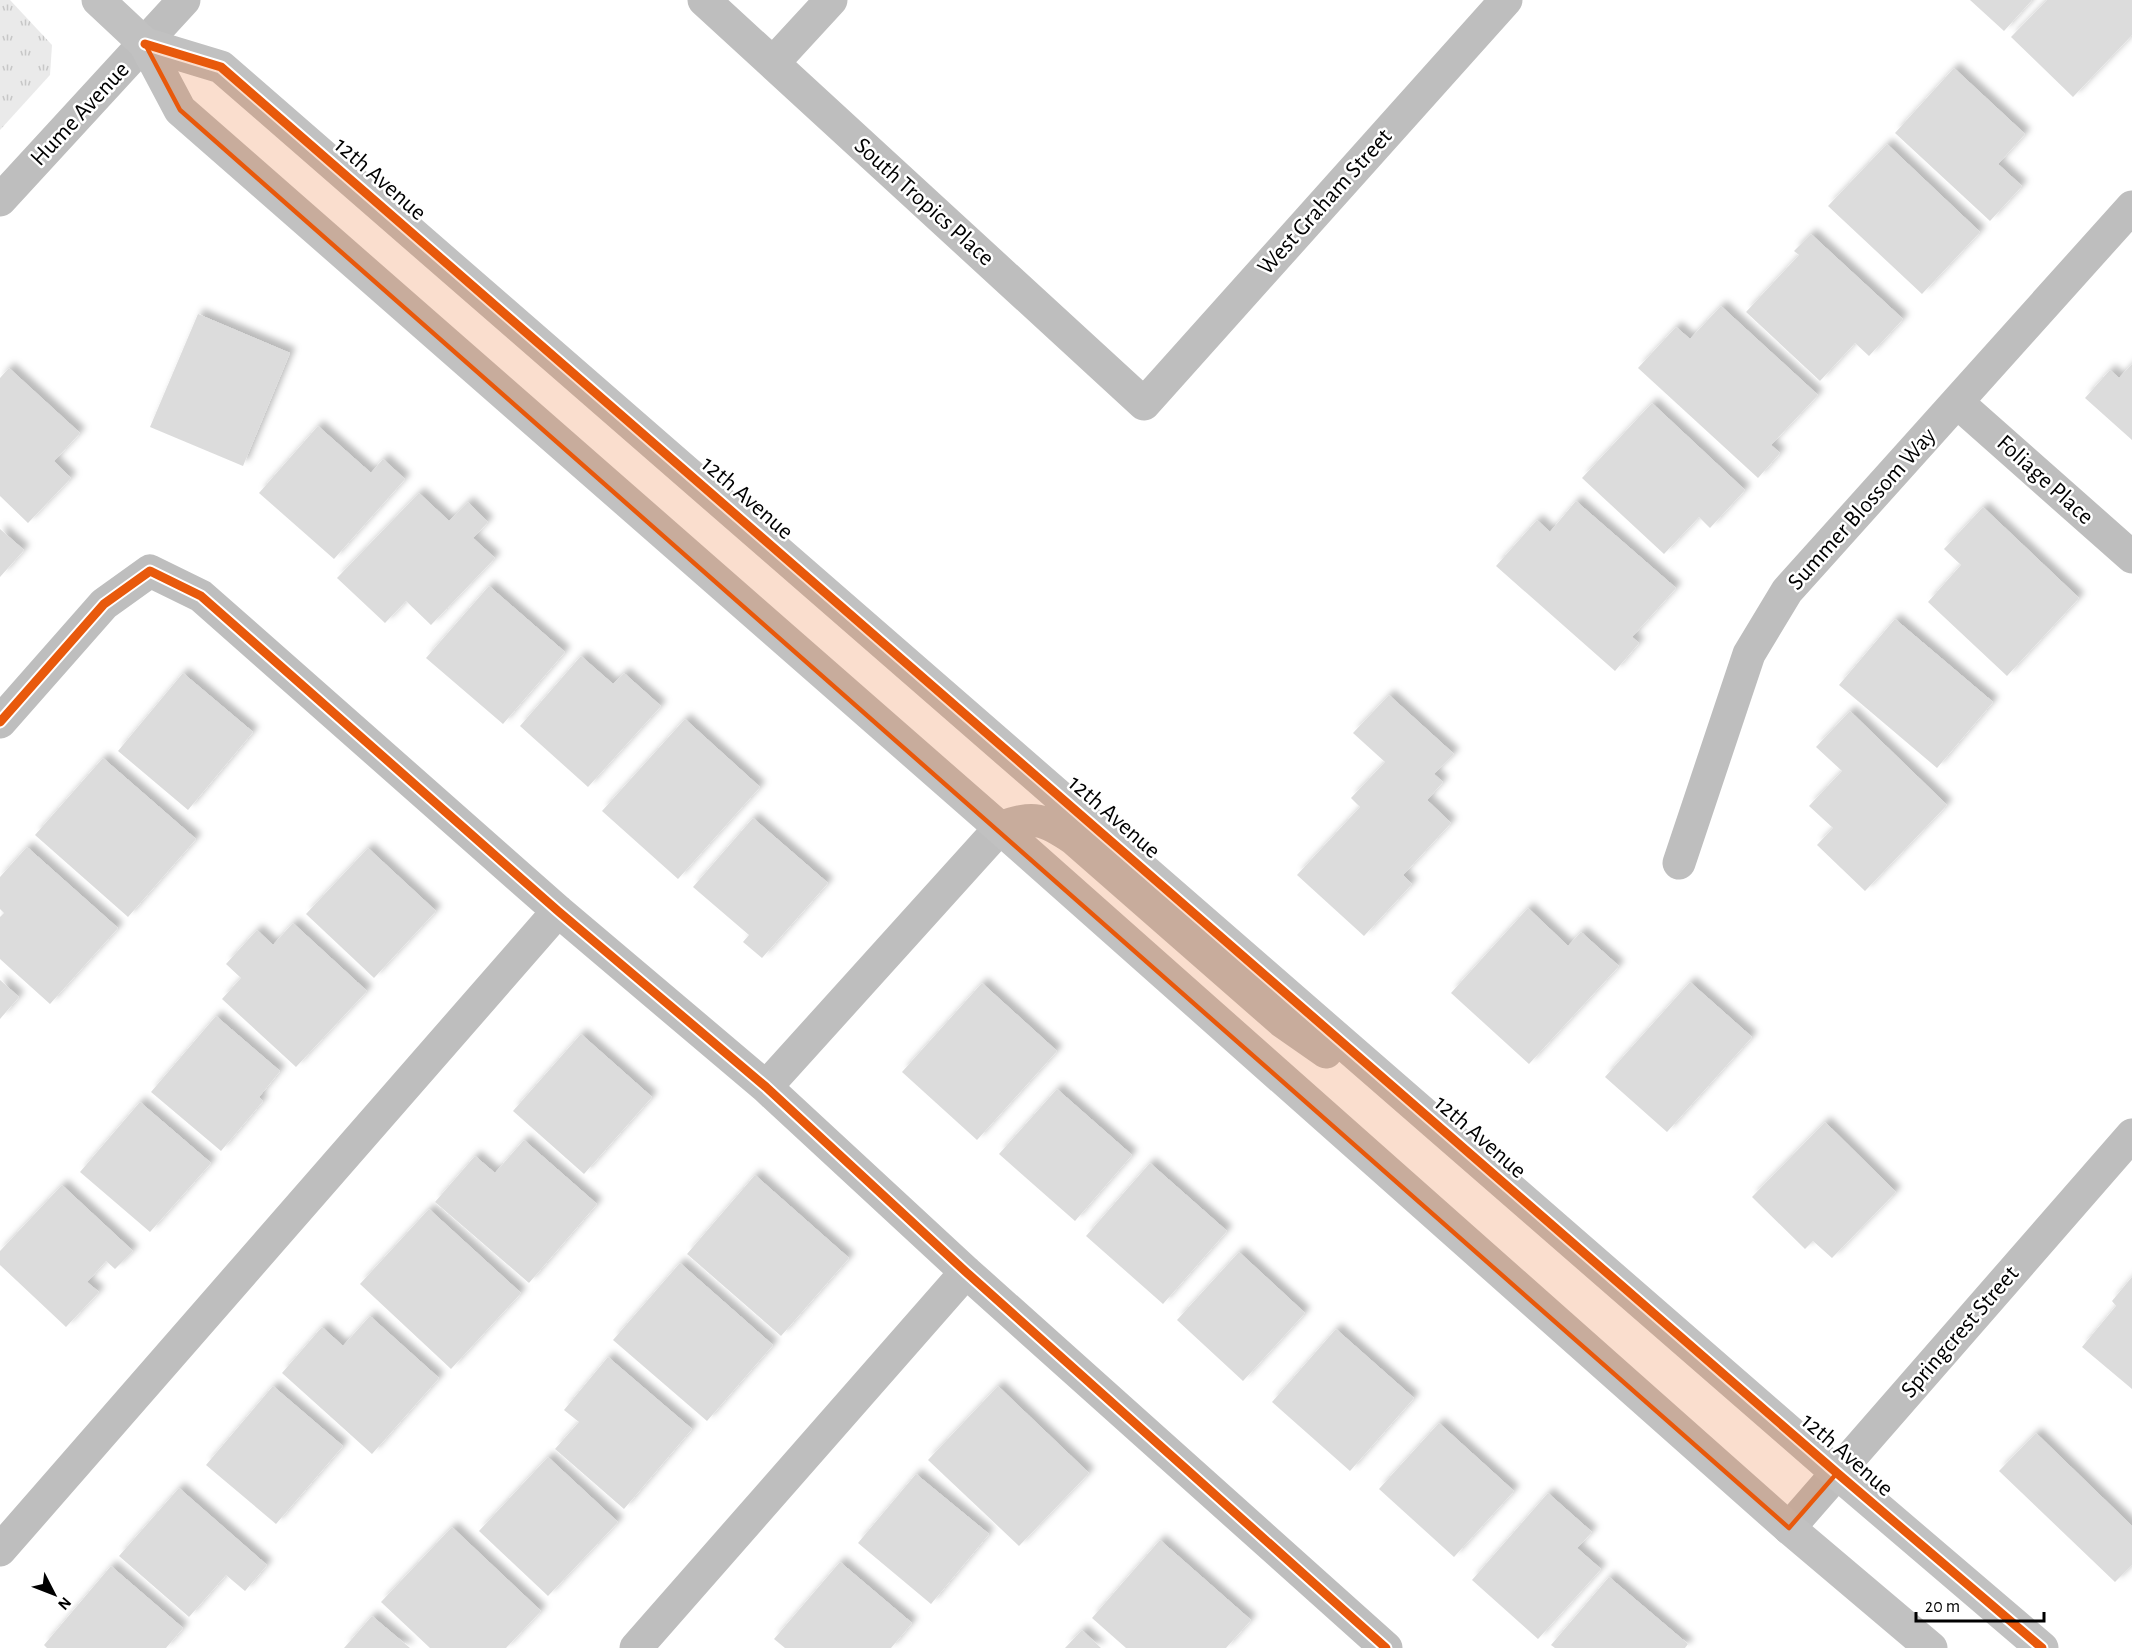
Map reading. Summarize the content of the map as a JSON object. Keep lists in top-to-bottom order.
{
  "streets": {
    "street": [
      "Hume Avenue",
      "12th Avenue",
      "South Tropics Place",
      "West Graham Street",
      "Foliage Place",
      "Summer Blossom Way",
      "Springcrest Street"
    ]
  },
  "crossings": [
    ["Hume Avenue", "12th Avenue"],
    ["12th Avenue", "Springcrest Street"],
    ["South Tropics Place", "West Graham Street"],
    ["Foliage Place", "Summer Blossom Way"]
  ],
  "scale_bar": "20 m",
  "north": "bottom right"
}
